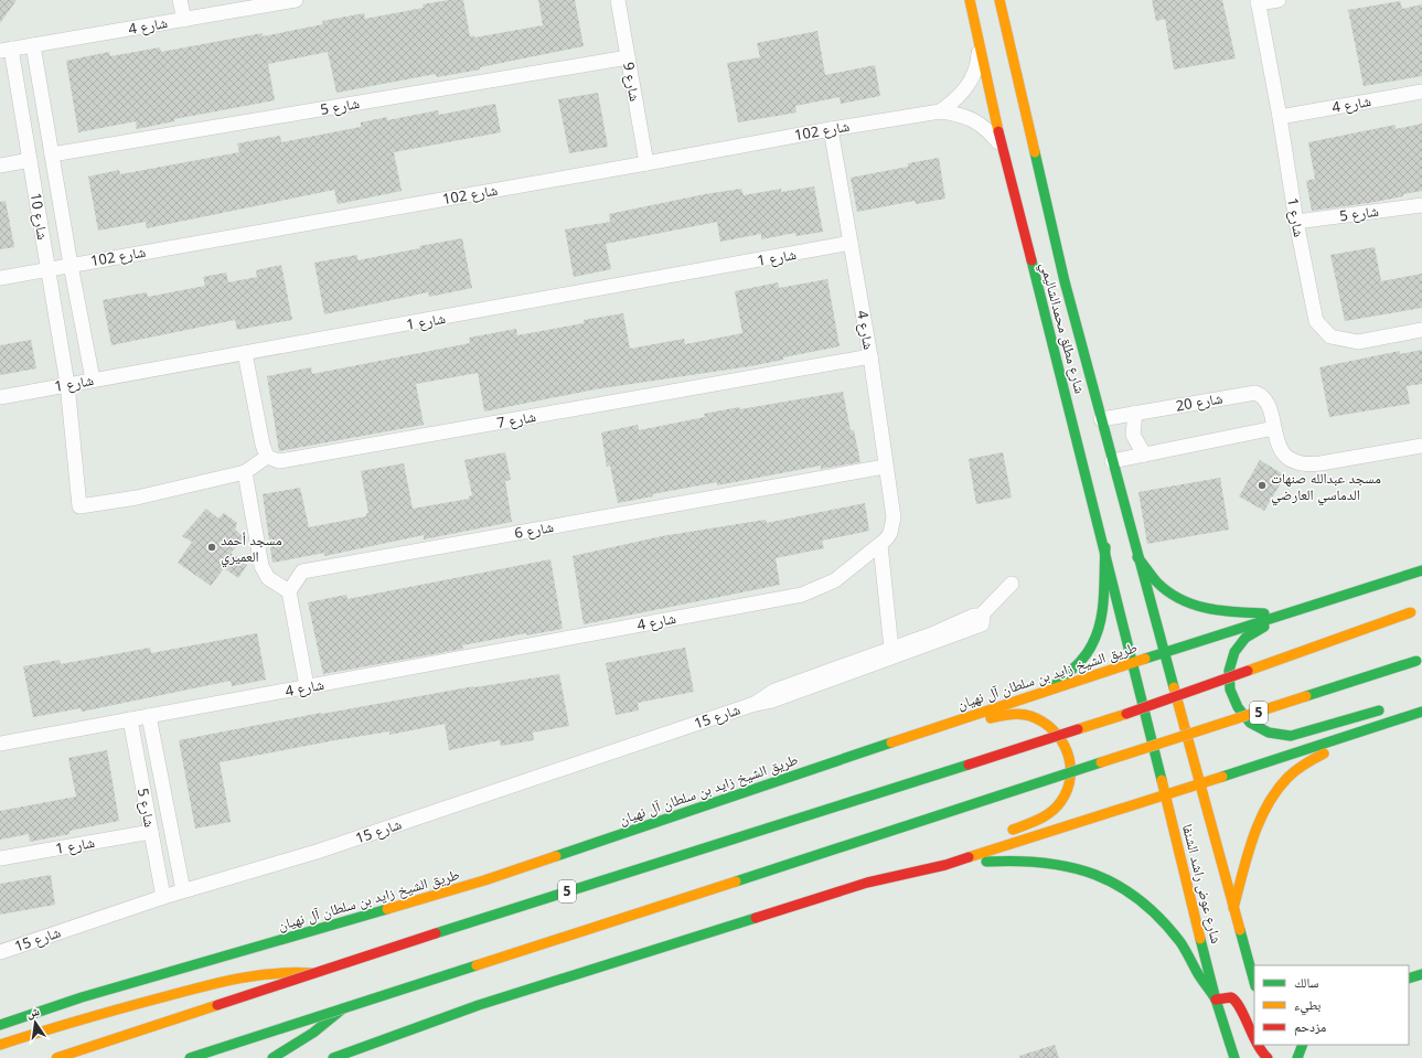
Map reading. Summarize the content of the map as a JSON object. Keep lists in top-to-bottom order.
{
  "streets": {
    "main road": [
      "شارع مطلق محمدالشاليمي",
      "طريق الشيخ زايد بن سلطان آل نهيان",
      "5",
      "شارع عوض راشد الشنفا"
    ],
    "street": [
      "شارع 4",
      "شارع 9",
      "شارع 5",
      "شارع 102",
      "شارع 10",
      "شارع 1",
      "شارع 20",
      "شارع 7",
      "شارع 6",
      "شارع 15"
    ]
  },
  "crossings": [
    ["شارع 4", "شارع 5"],
    ["شارع 4", "شارع 102"],
    ["شارع 4", "شارع 10"],
    ["شارع 4", "شارع 1"],
    ["شارع 4", "شارع 7"],
    ["شارع 4", "شارع 6"],
    ["شارع 9", "شارع 5"],
    ["شارع 9", "شارع 102"],
    ["شارع 5", "شارع 10"],
    ["شارع 5", "شارع 1"],
    ["شارع 5", "شارع 15"],
    ["شارع 102", "شارع 10"],
    ["شارع 102", "شارع مطلق محمدالشاليمي"],
    ["شارع 10", "شارع 1"],
    ["شارع مطلق محمدالشاليمي", "شارع 20"],
    ["شارع مطلق محمدالشاليمي", "طريق الشيخ زايد بن سلطان آل نهيان"],
    ["شارع مطلق محمدالشاليمي", "شارع عوض راشد الشنفا"]
  ],
  "places": ["مسجد عبدالله صنهات الدماسي العارضي", "مسجد أحمد العميري"],
  "legend": ["سالك", "بطيء", "مزدحم"],
  "north": "top"
}
